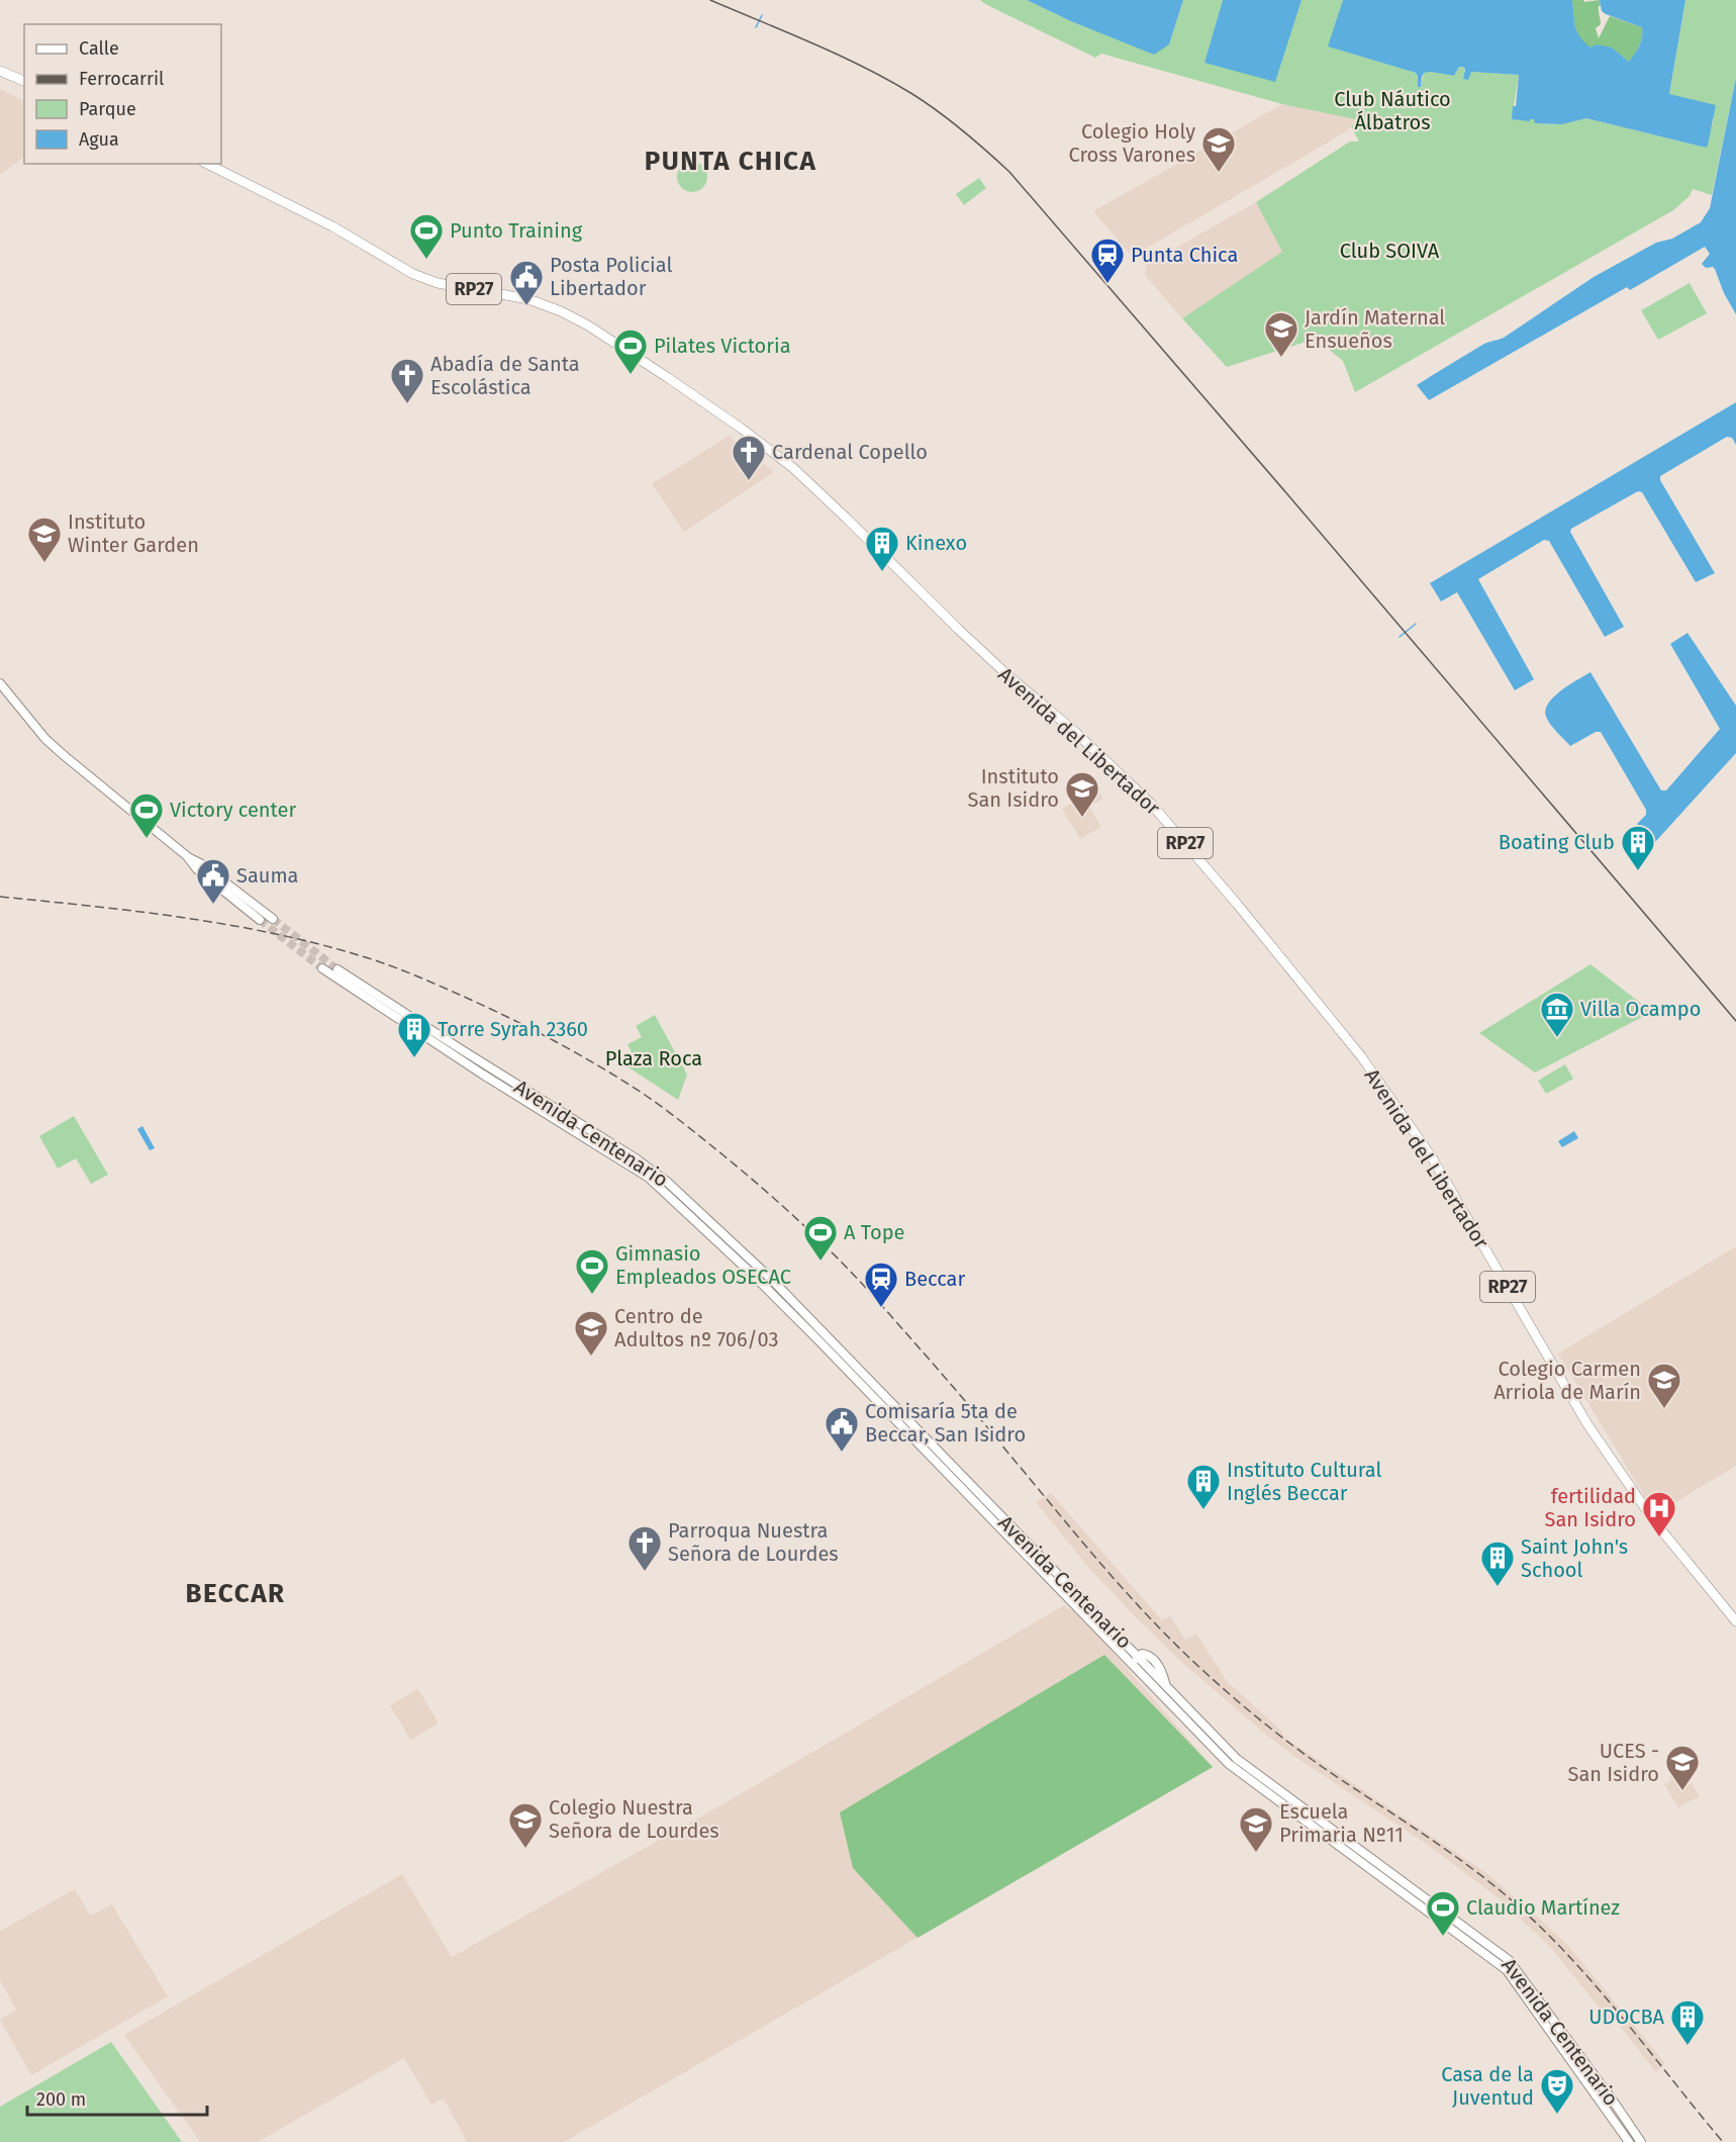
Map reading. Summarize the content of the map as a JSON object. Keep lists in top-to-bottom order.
{
  "streets": {
    "main road": ["RP27", "Avenida del Libertador", "Avenida Centenario"]
  },
  "districts": ["PUNTA CHICA", "BECCAR"],
  "parks": ["Club Náutico Álbatros", "Club SOIVA", "Plaza Roca"],
  "places": {
    "school or university": [
      "Colegio Holy Cross Varones",
      "Jardín Maternal Ensueños",
      "Instituto Winter Garden",
      "Instituto San Isidro",
      "Centro de Adultos nº 706/03",
      "Colegio Carmen Arriola de Marín",
      "UCES - San Isidro",
      "Colegio Nuestra Señora de Lourdes",
      "Escuela Primaria Nº11"
    ],
    "sports": [
      "Punto Training",
      "Pilates Victoria",
      "Victory center",
      "A Tope",
      "Gimnasio Empleados OSECAC",
      "Claudio Martínez"
    ],
    "station": ["Punta Chica", "Beccar"],
    "public building": ["Posta Policial Libertador", "Sauma", "Comisaría 5ta de Beccar, San Isidro"],
    "church": ["Abadía de Santa Escolástica", "Cardenal Copello", "Parroqua Nuestra Señora de Lourdes"],
    "building": [
      "Kinexo",
      "Boating Club",
      "Torre Syrah 2360",
      "Instituto Cultural Inglés Beccar",
      "Saint John's School",
      "UDOCBA"
    ],
    "museum": ["Villa Ocampo"],
    "hospital": ["fertilidad San Isidro"],
    "theatre": ["Casa de la Juventud"]
  },
  "legend": [
    "Calle",
    "Ferrocarril",
    "Parque",
    "Agua"
  ],
  "scale_bar": "200 m"
}
